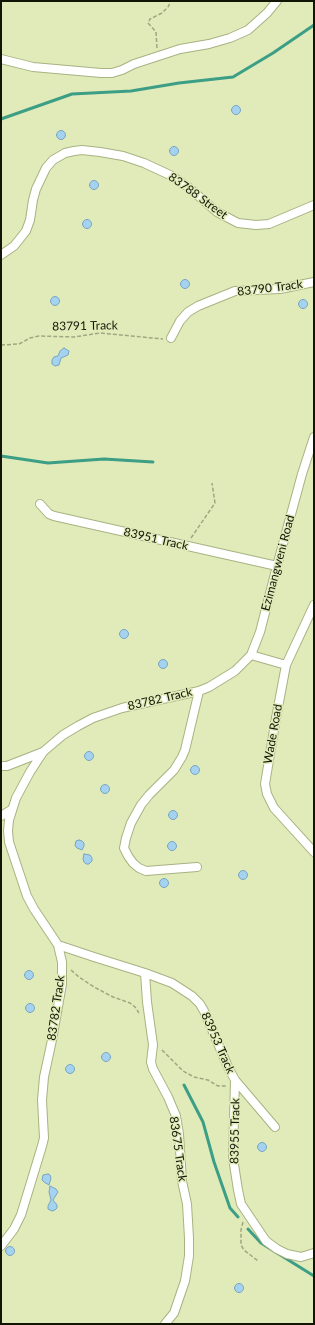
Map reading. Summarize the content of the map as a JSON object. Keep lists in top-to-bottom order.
{
  "streets": {
    "street": [
      "83788 Street",
      "83790 Track",
      "83951 Track",
      "Ezimangweni Road",
      "83782 Track",
      "Wade Road",
      "83953 Track",
      "83955 Track",
      "83675 Track"
    ],
    "path": ["83791 Track"]
  },
  "crossings": [
    ["83790 Track", "83791 Track"],
    ["83951 Track", "Ezimangweni Road"],
    ["Ezimangweni Road", "83782 Track"],
    ["83782 Track", "83953 Track"],
    ["83953 Track", "83955 Track"],
    ["83953 Track", "83675 Track"]
  ]
}
